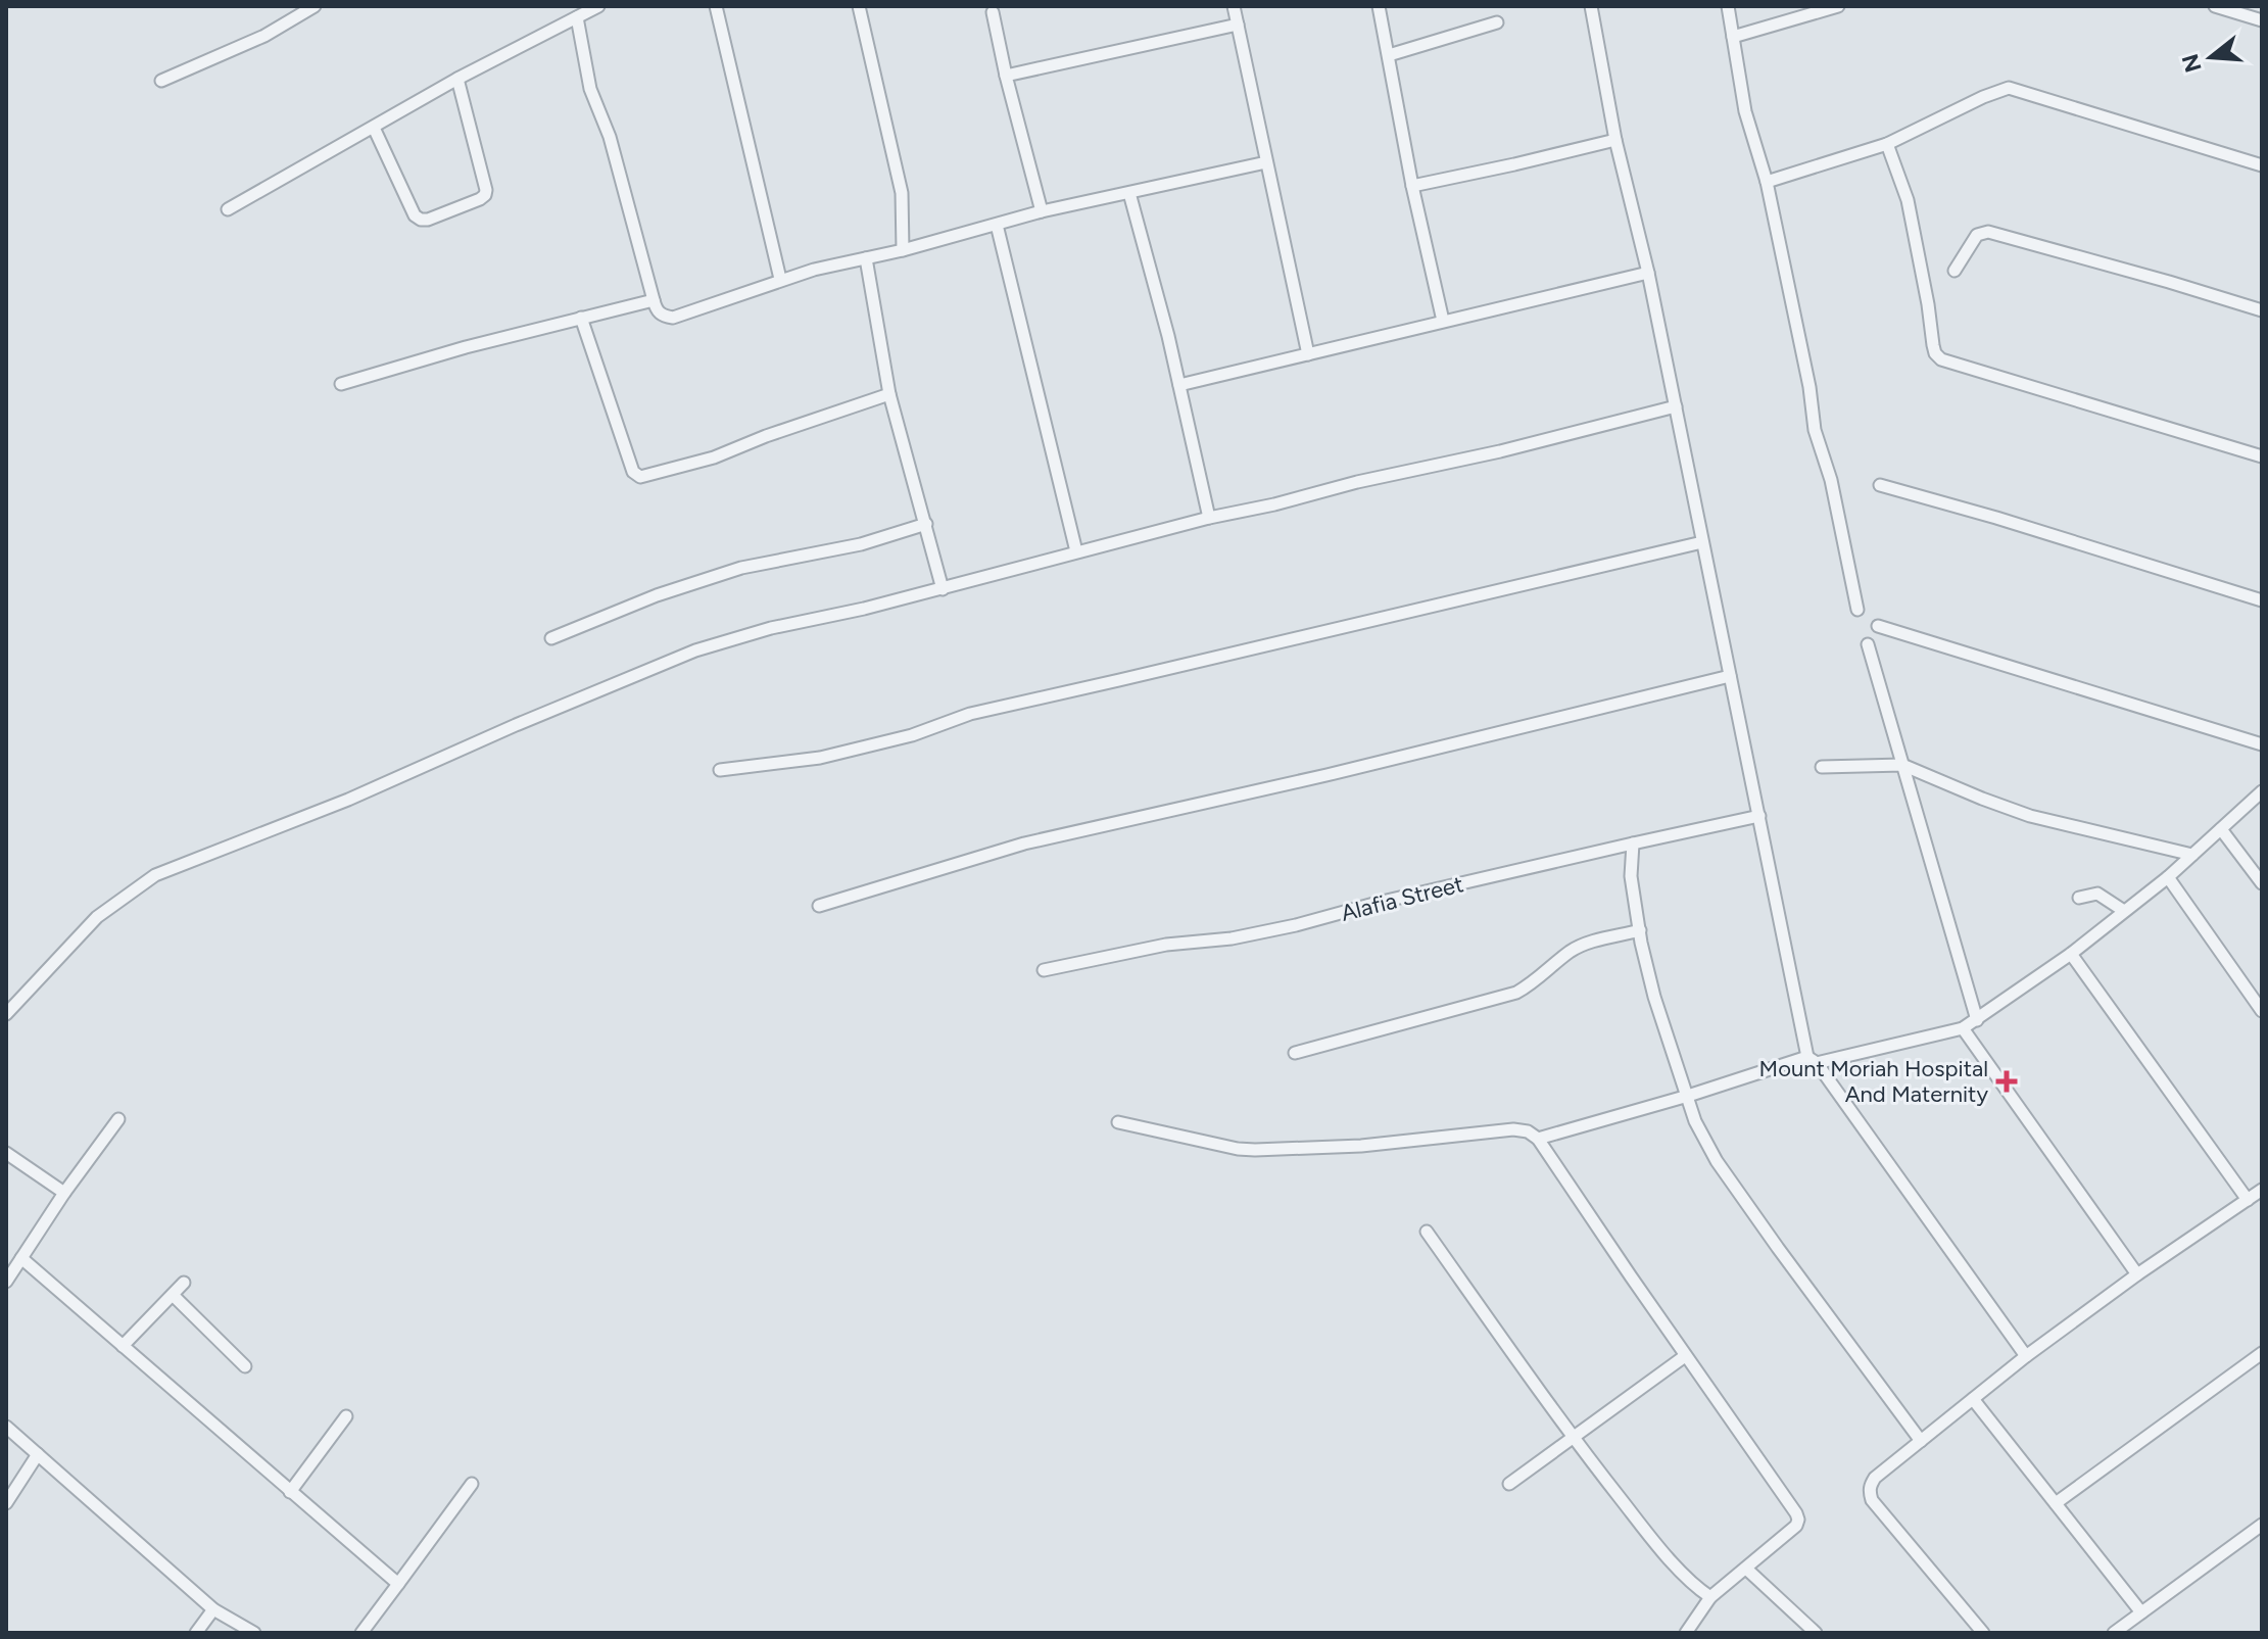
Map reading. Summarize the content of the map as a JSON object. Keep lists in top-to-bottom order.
{
  "streets": {
    "street": ["Alafia Street"]
  },
  "places": {
    "health": ["Mount Moriah Hospital And Maternity"]
  },
  "north": "left"
}
